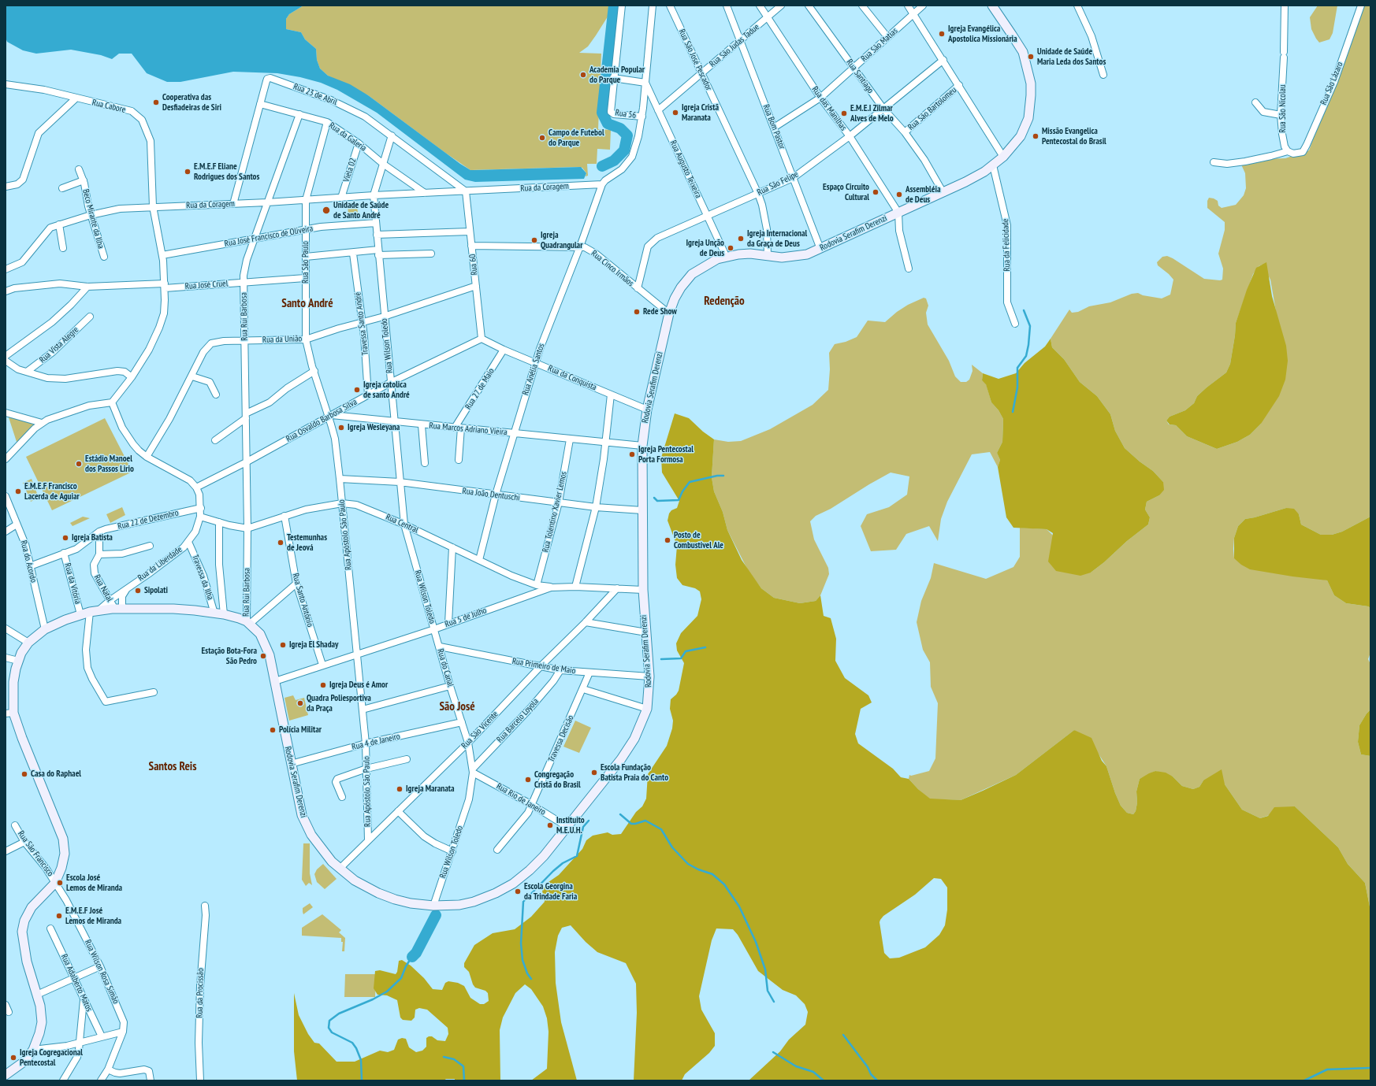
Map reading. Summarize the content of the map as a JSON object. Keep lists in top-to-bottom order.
{
  "streets": {
    "main road": ["Rodovia Serafim Derenzi"],
    "street": [
      "Rua São Matias",
      "Rua São Judas Tadue",
      "Rua São José Pescador",
      "Rua Santiago",
      "Rua São Lázaro",
      "Rua 23 de Abril",
      "Rua Cabore",
      "Rua das Manilhas",
      "Rua São Bartolomeu",
      "Rua São Nicolau",
      "Rua 56",
      "Rua Bom Pastor",
      "Rua da Galeria",
      "Rua Augusto Teixeira",
      "Viela 02",
      "Rua São Felipe",
      "Rua da Coragem",
      "Beco Mirante da Ilha",
      "Rua José Francisco de Oliveira",
      "Rua da Felicidade",
      "Rua São Paulo",
      "Rua 60",
      "Rua Cinco Irmãos",
      "Rua José Cruel",
      "Rua Rui Barbosa",
      "Travessa Santo André",
      "Rua da União",
      "Rua Vista Alegre",
      "Rua Wilson Toledo",
      "Rua Anélia Santos",
      "Rua da Conquista",
      "Rua 27 de Maio",
      "Rua Osvaldo Barbosa Silva",
      "Rua Marcos Adriano Vieira",
      "Rua João Dentuschi",
      "Rua Tolentino Xavier Lemos",
      "Rua 22 de Dezembro",
      "Rua Central",
      "Rua Apóstolo São Paulo",
      "Rua do Acordo",
      "Rua da Liberdade",
      "Travessa da Ilha",
      "Rua da Vitória",
      "Rua Natal",
      "Rua Santo Antônio",
      "Rua 5 de Julho",
      "Rua Primeiro de Maio",
      "Rua do Canal",
      "Rua Barcelo Loyola",
      "Rua São Vicente",
      "Travessa Decisão",
      "Rua 4 de Janeiro",
      "Rua Rio de Janeiro",
      "Rua São Francisco",
      "Rua Wilson Rosa Simão",
      "Rua Adalberto Matos",
      "Rua da Procissão"
    ]
  },
  "crossings": [
    ["Rua São Matias", "Rua Santiago"],
    ["Rua São Matias", "Rua das Manilhas"],
    ["Rua São Matias", "Rua Bom Pastor"],
    ["Rua São Judas Tadue", "Rua São José Pescador"],
    ["Rua São Judas Tadue", "Rua das Manilhas"],
    ["Rua São Judas Tadue", "Rua Bom Pastor"],
    ["Rua São Judas Tadue", "Rua Augusto Teixeira"],
    ["Rua São José Pescador", "Rua São Felipe"],
    ["Rua São José Pescador", "Rodovia Serafim Derenzi"],
    ["Rua Santiago", "Rua São Bartolomeu"],
    ["Rua Santiago", "Rua São Felipe"],
    ["Rua Santiago", "Rodovia Serafim Derenzi"],
    ["Rua São Lázaro", "Rua São Nicolau"],
    ["Rua 23 de Abril", "Rua da Galeria"],
    ["Rua 23 de Abril", "Rua da Coragem"],
    ["Rua 23 de Abril", "Rua 60"],
    ["Rua 23 de Abril", "Rua Wilson Toledo"],
    ["Rua Cabore", "Rua da Coragem"],
    ["Rua Cabore", "Rua José Francisco de Oliveira"],
    ["Rua Cabore", "Rua José Cruel"],
    ["Rua das Manilhas", "Rua São Felipe"],
    ["Rua das Manilhas", "Rodovia Serafim Derenzi"],
    ["Rua Bom Pastor", "Rua São Felipe"],
    ["Rua Bom Pastor", "Rodovia Serafim Derenzi"],
    ["Rua da Galeria", "Viela 02"],
    ["Rua da Galeria", "Rua da Coragem"],
    ["Rua da Galeria", "Rua São Paulo"],
    ["Rua da Galeria", "Rua Rui Barbosa"],
    ["Rua da Galeria", "Rua Wilson Toledo"],
    ["Rua Augusto Teixeira", "Rua São Felipe"],
    ["Rua Augusto Teixeira", "Rodovia Serafim Derenzi"],
    ["Viela 02", "Rua da Coragem"],
    ["Rua São Felipe", "Rua Cinco Irmãos"],
    ["Rua da Coragem", "Beco Mirante da Ilha"],
    ["Rua da Coragem", "Rua São Paulo"],
    ["Rua da Coragem", "Rua 60"],
    ["Rua da Coragem", "Rua Rui Barbosa"],
    ["Rua da Coragem", "Rua Wilson Toledo"],
    ["Rua da Coragem", "Rua Anélia Santos"],
    ["Rodovia Serafim Derenzi", "Rua da Felicidade"],
    ["Rodovia Serafim Derenzi", "Rua Cinco Irmãos"],
    ["Rodovia Serafim Derenzi", "Rua Rui Barbosa"],
    ["Rodovia Serafim Derenzi", "Rua Wilson Toledo"],
    ["Rodovia Serafim Derenzi", "Rua da Conquista"],
    ["Rodovia Serafim Derenzi", "Rua Marcos Adriano Vieira"],
    ["Rodovia Serafim Derenzi", "Rua João Dentuschi"],
    ["Rodovia Serafim Derenzi", "Rua do Acordo"],
    ["Rodovia Serafim Derenzi", "Rua da Liberdade"],
    ["Rodovia Serafim Derenzi", "Travessa da Ilha"],
    ["Rodovia Serafim Derenzi", "Rua da Vitória"],
    ["Rodovia Serafim Derenzi", "Rua Natal"],
    ["Rodovia Serafim Derenzi", "Rua 5 de Julho"],
    ["Rodovia Serafim Derenzi", "Rua Primeiro de Maio"],
    ["Rodovia Serafim Derenzi", "Rua São Vicente"],
    ["Rodovia Serafim Derenzi", "Rua 4 de Janeiro"],
    ["Rodovia Serafim Derenzi", "Rua Rio de Janeiro"],
    ["Rodovia Serafim Derenzi", "Rua São Francisco"],
    ["Rodovia Serafim Derenzi", "Rua Wilson Rosa Simão"],
    ["Rua José Francisco de Oliveira", "Rua São Paulo"],
    ["Rua José Francisco de Oliveira", "Rua Rui Barbosa"],
    ["Rua José Francisco de Oliveira", "Rua Wilson Toledo"],
    ["Rua São Paulo", "Rua José Cruel"],
    ["Rua São Paulo", "Rua da União"],
    ["Rua São Paulo", "Rua Osvaldo Barbosa Silva"],
    ["Rua São Paulo", "Rua Marcos Adriano Vieira"],
    ["Rua São Paulo", "Rua Apóstolo São Paulo"],
    ["Rua 60", "Rua Cinco Irmãos"],
    ["Rua 60", "Rua da União"],
    ["Rua 60", "Rua da Conquista"],
    ["Rua 60", "Rua Osvaldo Barbosa Silva"],
    ["Rua Cinco Irmãos", "Rua Anélia Santos"],
    ["Rua José Cruel", "Rua Rui Barbosa"],
    ["Rua Rui Barbosa", "Rua da União"],
    ["Rua Rui Barbosa", "Rua Osvaldo Barbosa Silva"],
    ["Rua Rui Barbosa", "Rua Central"],
    ["Travessa Santo André", "Rua da União"],
    ["Travessa Santo André", "Rua Osvaldo Barbosa Silva"],
    ["Rua da União", "Rua Wilson Toledo"],
    ["Rua Wilson Toledo", "Rua Osvaldo Barbosa Silva"],
    ["Rua Wilson Toledo", "Rua Marcos Adriano Vieira"],
    ["Rua Wilson Toledo", "Rua João Dentuschi"],
    ["Rua Wilson Toledo", "Rua Central"],
    ["Rua Wilson Toledo", "Rua 5 de Julho"],
    ["Rua Wilson Toledo", "Rua do Canal"],
    ["Rua Wilson Toledo", "Rua Barcelo Loyola"],
    ["Rua Wilson Toledo", "Rua São Vicente"],
    ["Rua Wilson Toledo", "Rua Rio de Janeiro"],
    ["Rua Anélia Santos", "Rua da Conquista"],
    ["Rua Anélia Santos", "Rua Marcos Adriano Vieira"],
    ["Rua Anélia Santos", "Rua João Dentuschi"],
    ["Rua Anélia Santos", "Rua Central"],
    ["Rua da Conquista", "Rua 27 de Maio"],
    ["Rua da Conquista", "Rua Osvaldo Barbosa Silva"],
    ["Rua 27 de Maio", "Rua Marcos Adriano Vieira"],
    ["Rua Osvaldo Barbosa Silva", "Rua Marcos Adriano Vieira"],
    ["Rua Osvaldo Barbosa Silva", "Rua Apóstolo São Paulo"],
    ["Rua Osvaldo Barbosa Silva", "Rua da Liberdade"],
    ["Rua Marcos Adriano Vieira", "Rua Tolentino Xavier Lemos"],
    ["Rua Marcos Adriano Vieira", "Rua Apóstolo São Paulo"],
    ["Rua João Dentuschi", "Rua Tolentino Xavier Lemos"],
    ["Rua João Dentuschi", "Rua Apóstolo São Paulo"],
    ["Rua Tolentino Xavier Lemos", "Rua Central"],
    ["Rua 22 de Dezembro", "Rua do Acordo"],
    ["Rua 22 de Dezembro", "Rua da Liberdade"],
    ["Rua 22 de Dezembro", "Rua da Vitória"],
    ["Rua 22 de Dezembro", "Rua Natal"],
    ["Rua Central", "Rua Apóstolo São Paulo"],
    ["Rua Central", "Rua Santo Antônio"],
    ["Rua Central", "Rua 5 de Julho"],
    ["Rua Apóstolo São Paulo", "Rua 5 de Julho"],
    ["Rua Apóstolo São Paulo", "Rua São Vicente"],
    ["Rua Apóstolo São Paulo", "Rua 4 de Janeiro"],
    ["Rua da Liberdade", "Travessa da Ilha"],
    ["Rua da Liberdade", "Rua Natal"],
    ["Rua Santo Antônio", "Rua 5 de Julho"],
    ["Rua 5 de Julho", "Rua do Canal"],
    ["Rua 5 de Julho", "Rua São Vicente"],
    ["Rua Primeiro de Maio", "Rua do Canal"],
    ["Rua Primeiro de Maio", "Rua Barcelo Loyola"],
    ["Rua Primeiro de Maio", "Rua São Vicente"],
    ["Rua Primeiro de Maio", "Travessa Decisão"],
    ["Rua do Canal", "Rua São Vicente"],
    ["Rua do Canal", "Rua 4 de Janeiro"],
    ["Rua Barcelo Loyola", "Rua Rio de Janeiro"],
    ["Travessa Decisão", "Rua Rio de Janeiro"],
    ["Rua São Francisco", "Rua Wilson Rosa Simão"]
  ],
  "districts": [
    "Redenção",
    "Santo André",
    "São José",
    "Santos Reis"
  ],
  "places": [
    "Igreja Evangélica Apostolica Missionária",
    "Unidade de Saúde Maria Leda dos Santos",
    "Academia Popular do Parque",
    "Cooperativa das Desfiadeiras de Siri",
    "Igreja Cristã Maranata",
    "E.M.E.I Zilmar Alves de Melo",
    "Missão Evangelica Pentecostal do Brasil",
    "Campo de Futebol do Parque",
    "E.M.E.F Eliane Rodrigues dos Santos",
    "Espaço Circuito Cultural",
    "Assembléia de Deus",
    "Unidade de Saúde de Santo André",
    "Igreja Internacional da Graça de Deus",
    "Igreja Quadrangular",
    "Igreja Unção de Deus",
    "Rede Show",
    "Igreja catolica de santo André",
    "Igreja Wesleyana",
    "Igreja Pentecostal Porta Formosa",
    "Estádio Manoel dos Passos Lirio",
    "E.M.E.F Francisco Lacerda de Aguiar",
    "Igreja Batista",
    "Posto de Combustivel Ale",
    "Testemunhas de Jeová",
    "Sipolati",
    "Igreja El Shaday",
    "Estação Bota-Fora São Pedro",
    "Igreja Deus é Amor",
    "Quadra Poliesportiva da Praça",
    "Polícia Militar",
    "Escola Fundação Batista Praia do Canto",
    "Casa do Raphael",
    "Congregação Cristã do Brasil",
    "Igreja Maranata",
    "Instituito M.E.U.H.",
    "Escola José Lemos de Miranda",
    "Escola Georgina da Trindade Faria",
    "E.M.E.F José Lemos de Miranda",
    "Igreja Cogregacional Pentecostal"
  ]
}
